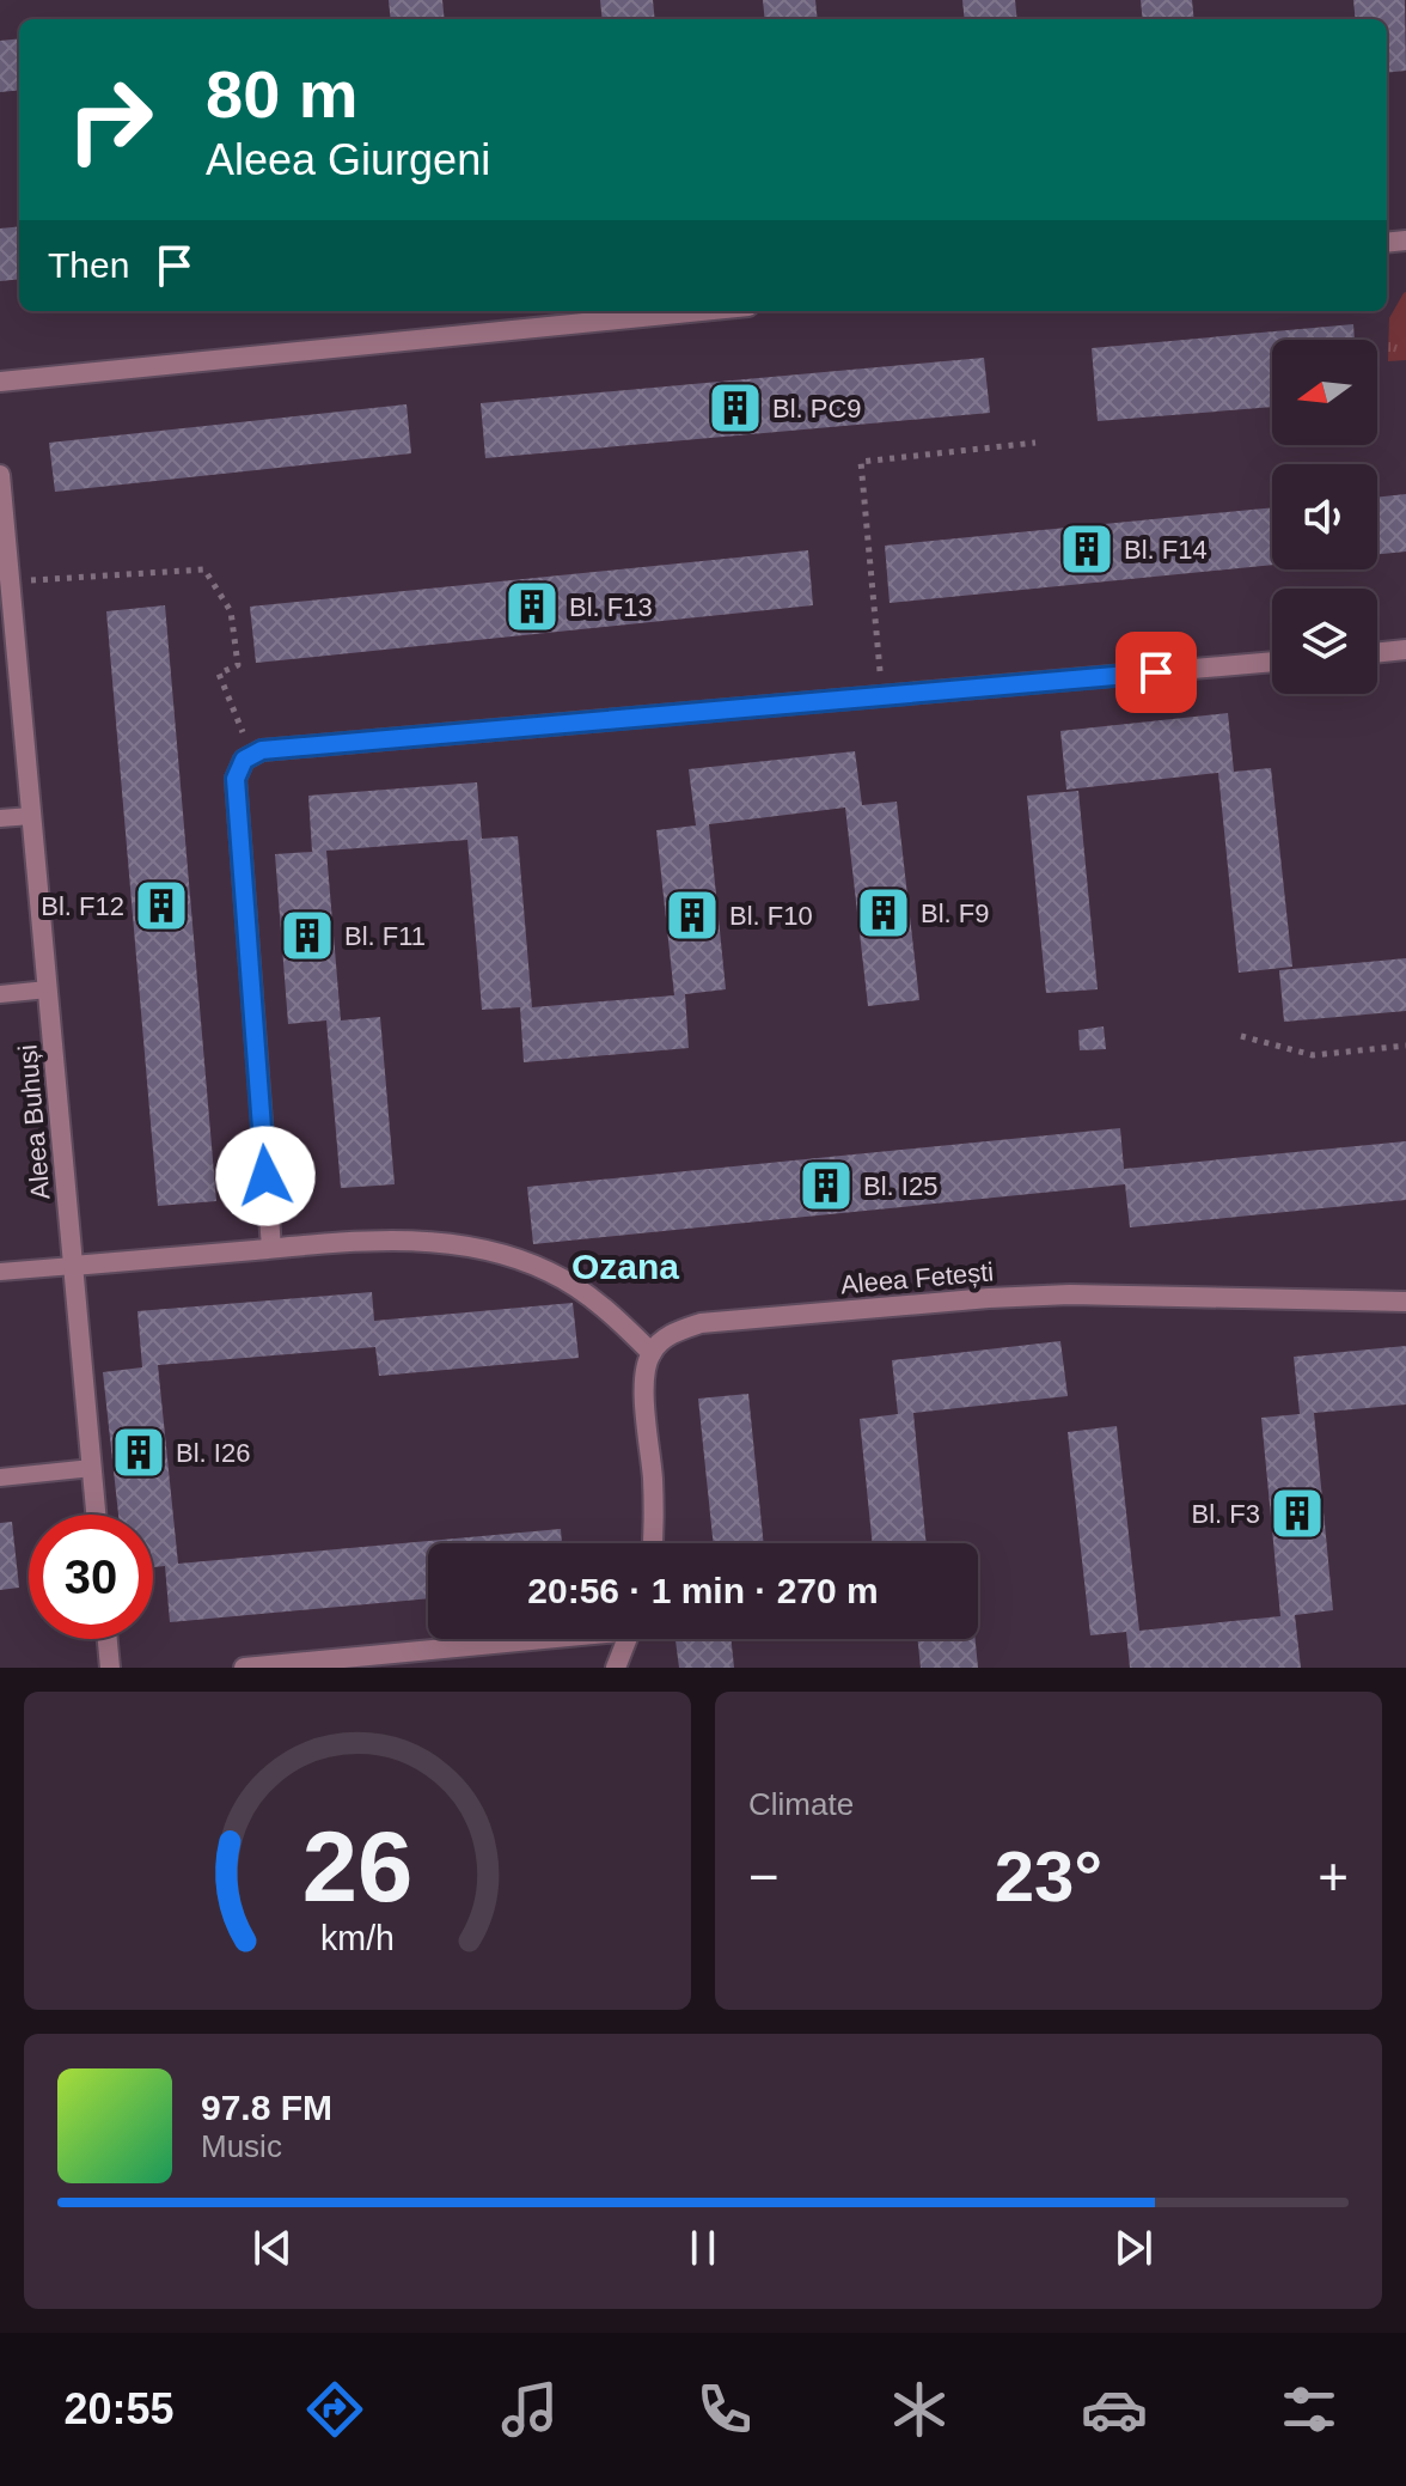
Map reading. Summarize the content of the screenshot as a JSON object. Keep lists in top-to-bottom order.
{
  "streets": {
    "street": ["Aleea Buhuși", "Aleea Fetești"]
  },
  "districts": ["Ozana"],
  "places": {
    "building": [
      "Bl. PC9",
      "Bl. F14",
      "Bl. F13",
      "Bl. F12",
      "Bl. F9",
      "Bl. F10",
      "Bl. F11",
      "Bl. I25",
      "Bl. I26",
      "Bl. F3"
    ]
  },
  "north": "left",
  "page": {
    "turn": ["80 m", "Aleea Giurgeni"],
    "then": "Then",
    "limit": "30",
    "trip": "20:56 · 1 min · 270 m",
    "tile": "Climate",
    "heat": ["−", "23°", "+"],
    "song": ["97.8 FM", "Music"],
    "tabs": "20:55",
    "gauge": ["26", "km/h"]
  }
}
